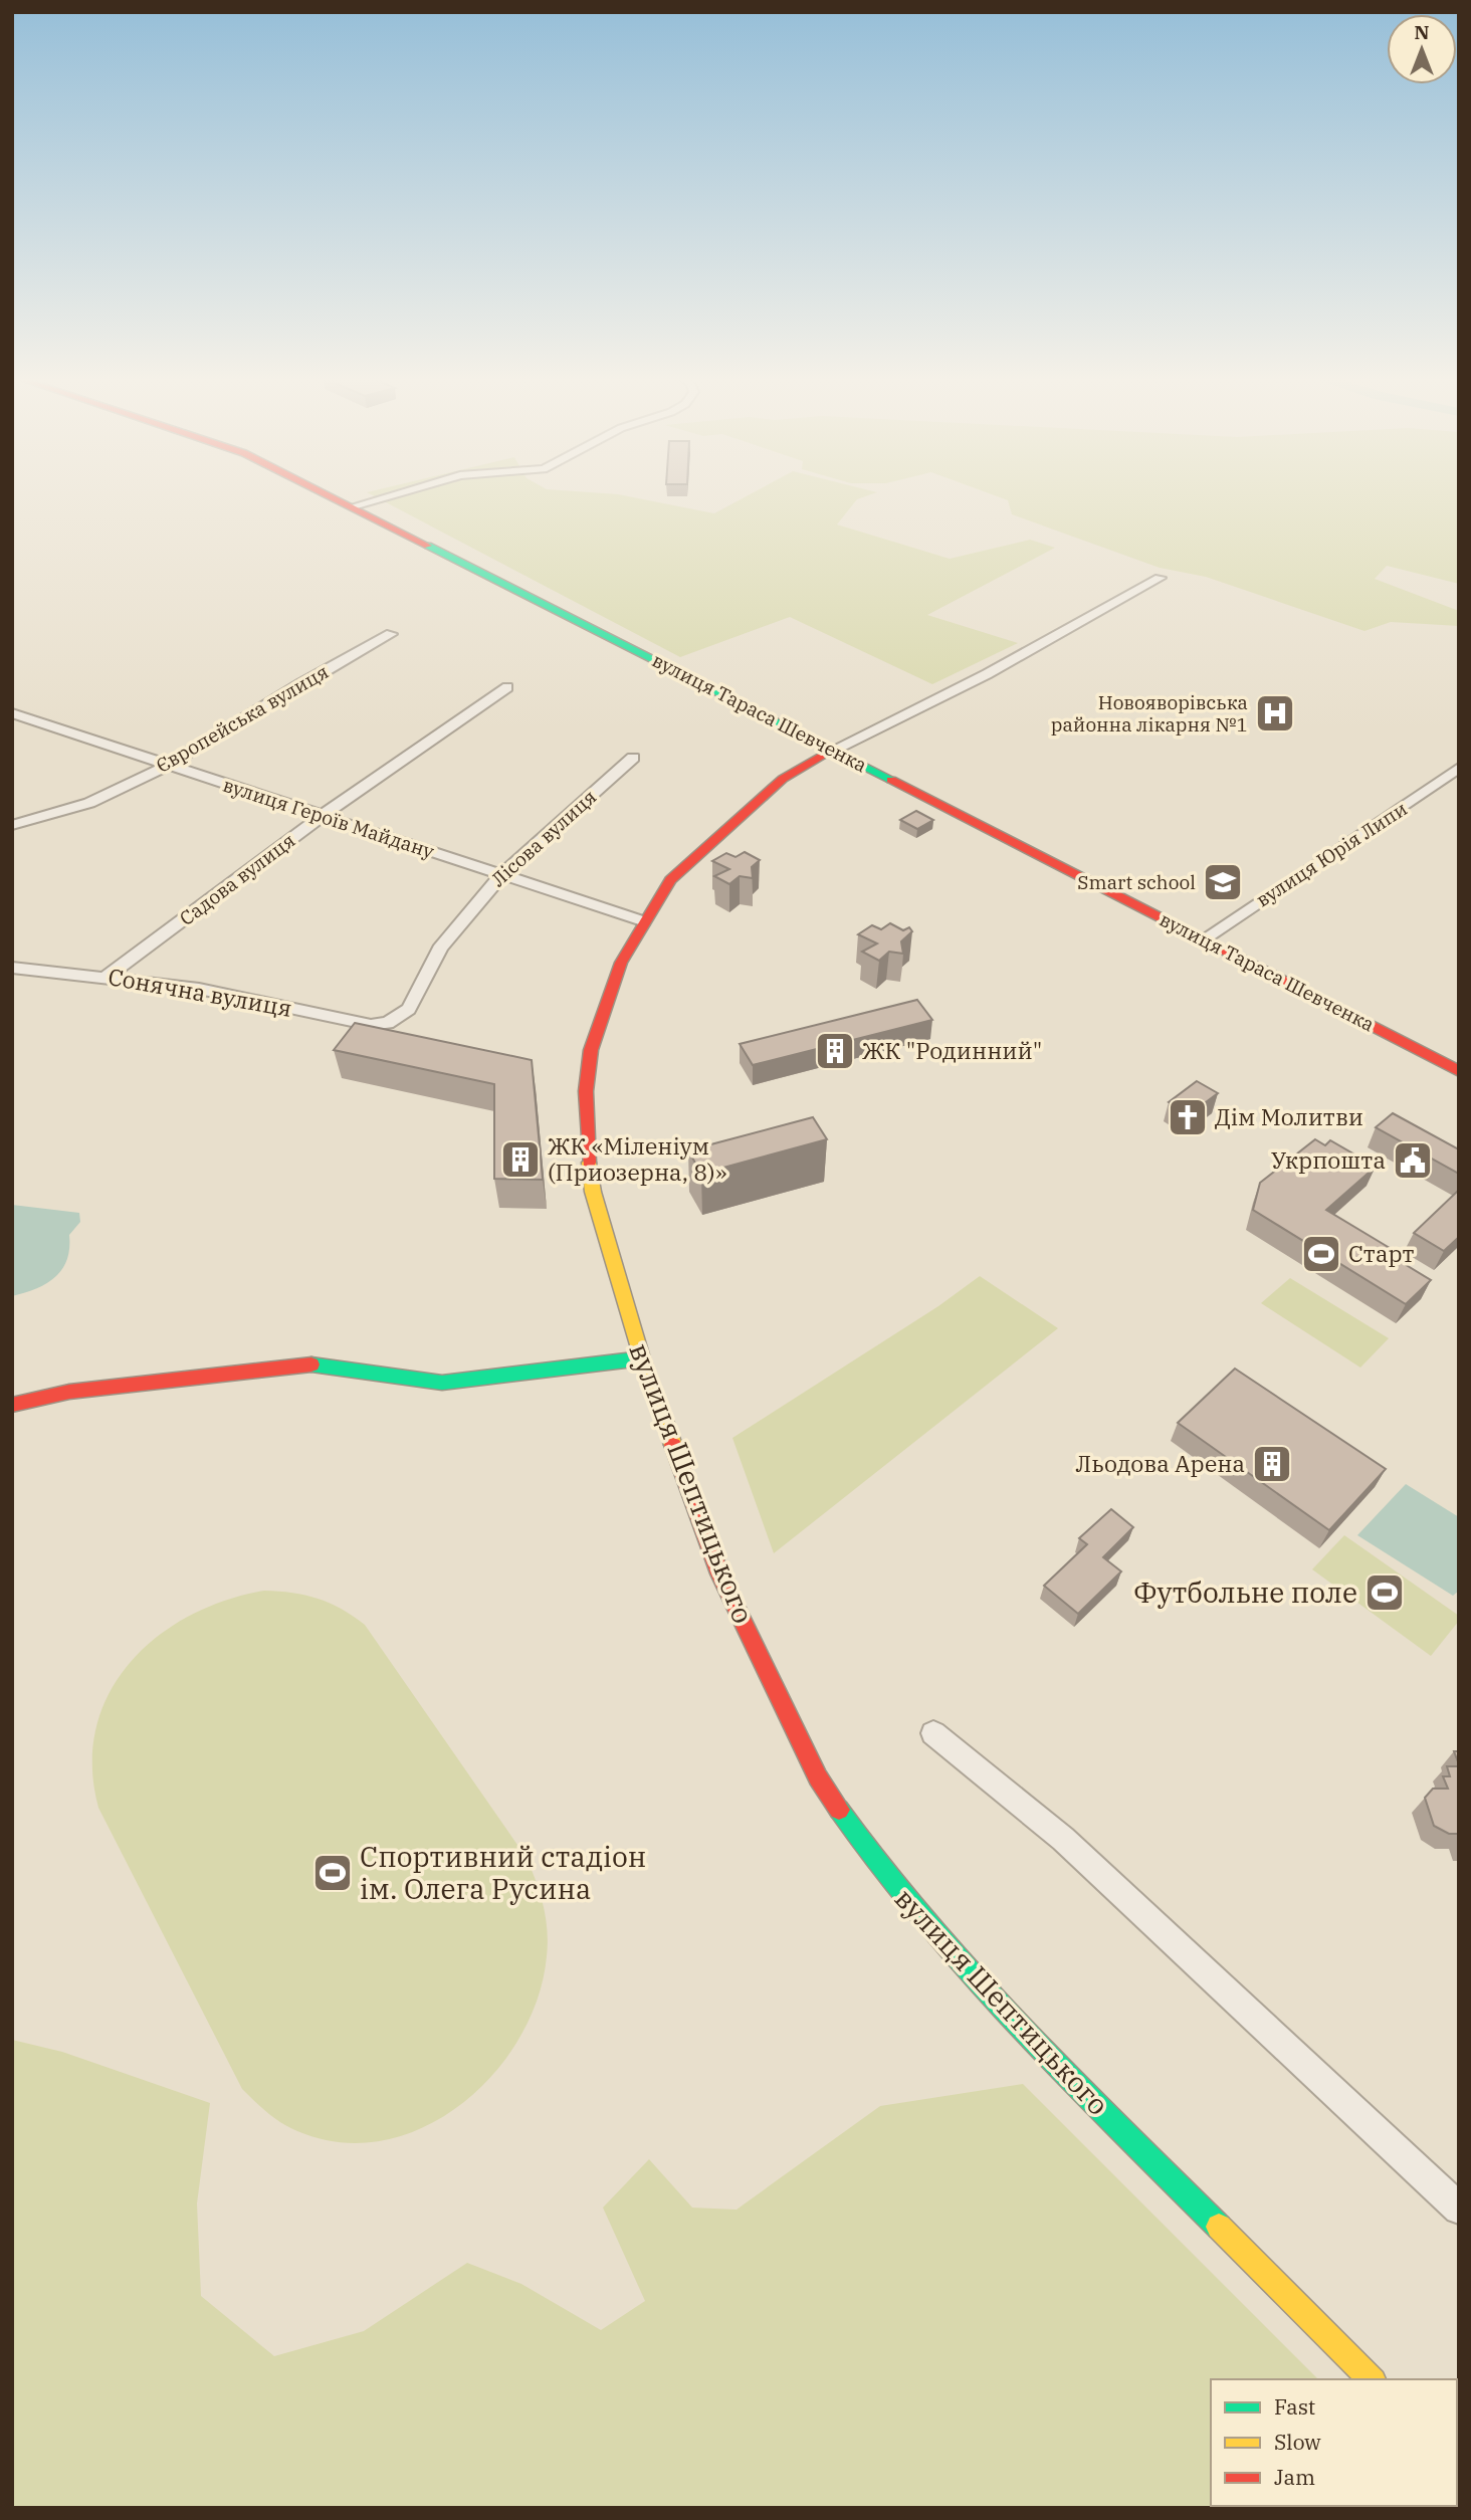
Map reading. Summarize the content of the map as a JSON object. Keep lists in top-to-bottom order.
{
  "streets": {
    "street": [
      "вулиця Тараса Шевченка",
      "Європейська вулиця",
      "вулиця Героїв Майдану",
      "Лісова вулиця",
      "вулиця Юрія Липи",
      "Садова вулиця",
      "Сонячна вулиця",
      "вулиця Шептицького"
    ]
  },
  "crossings": [
    ["вулиця Тараса Шевченка", "вулиця Юрія Липи"],
    ["вулиця Тараса Шевченка", "вулиця Шептицького"],
    ["Європейська вулиця", "вулиця Героїв Майдану"],
    ["вулиця Героїв Майдану", "Лісова вулиця"],
    ["вулиця Героїв Майдану", "Садова вулиця"],
    ["вулиця Героїв Майдану", "вулиця Шептицького"],
    ["Лісова вулиця", "Сонячна вулиця"],
    ["Садова вулиця", "Сонячна вулиця"]
  ],
  "places": {
    "hospital": ["Новояворівська районна лікарня №1"],
    "school or university": ["Smart school"],
    "building": ["ЖК \"Родинний\"", "ЖК «Міленіум (Приозерна, 8)»", "Льодова Арена"],
    "church": ["Дім Молитви"],
    "public building": ["Укрпошта"],
    "sports": ["Старт", "Футбольне поле", "Спортивний стадіон ім. Олега Русина"]
  },
  "legend": ["Fast", "Slow", "Jam"],
  "north": "top"
}
